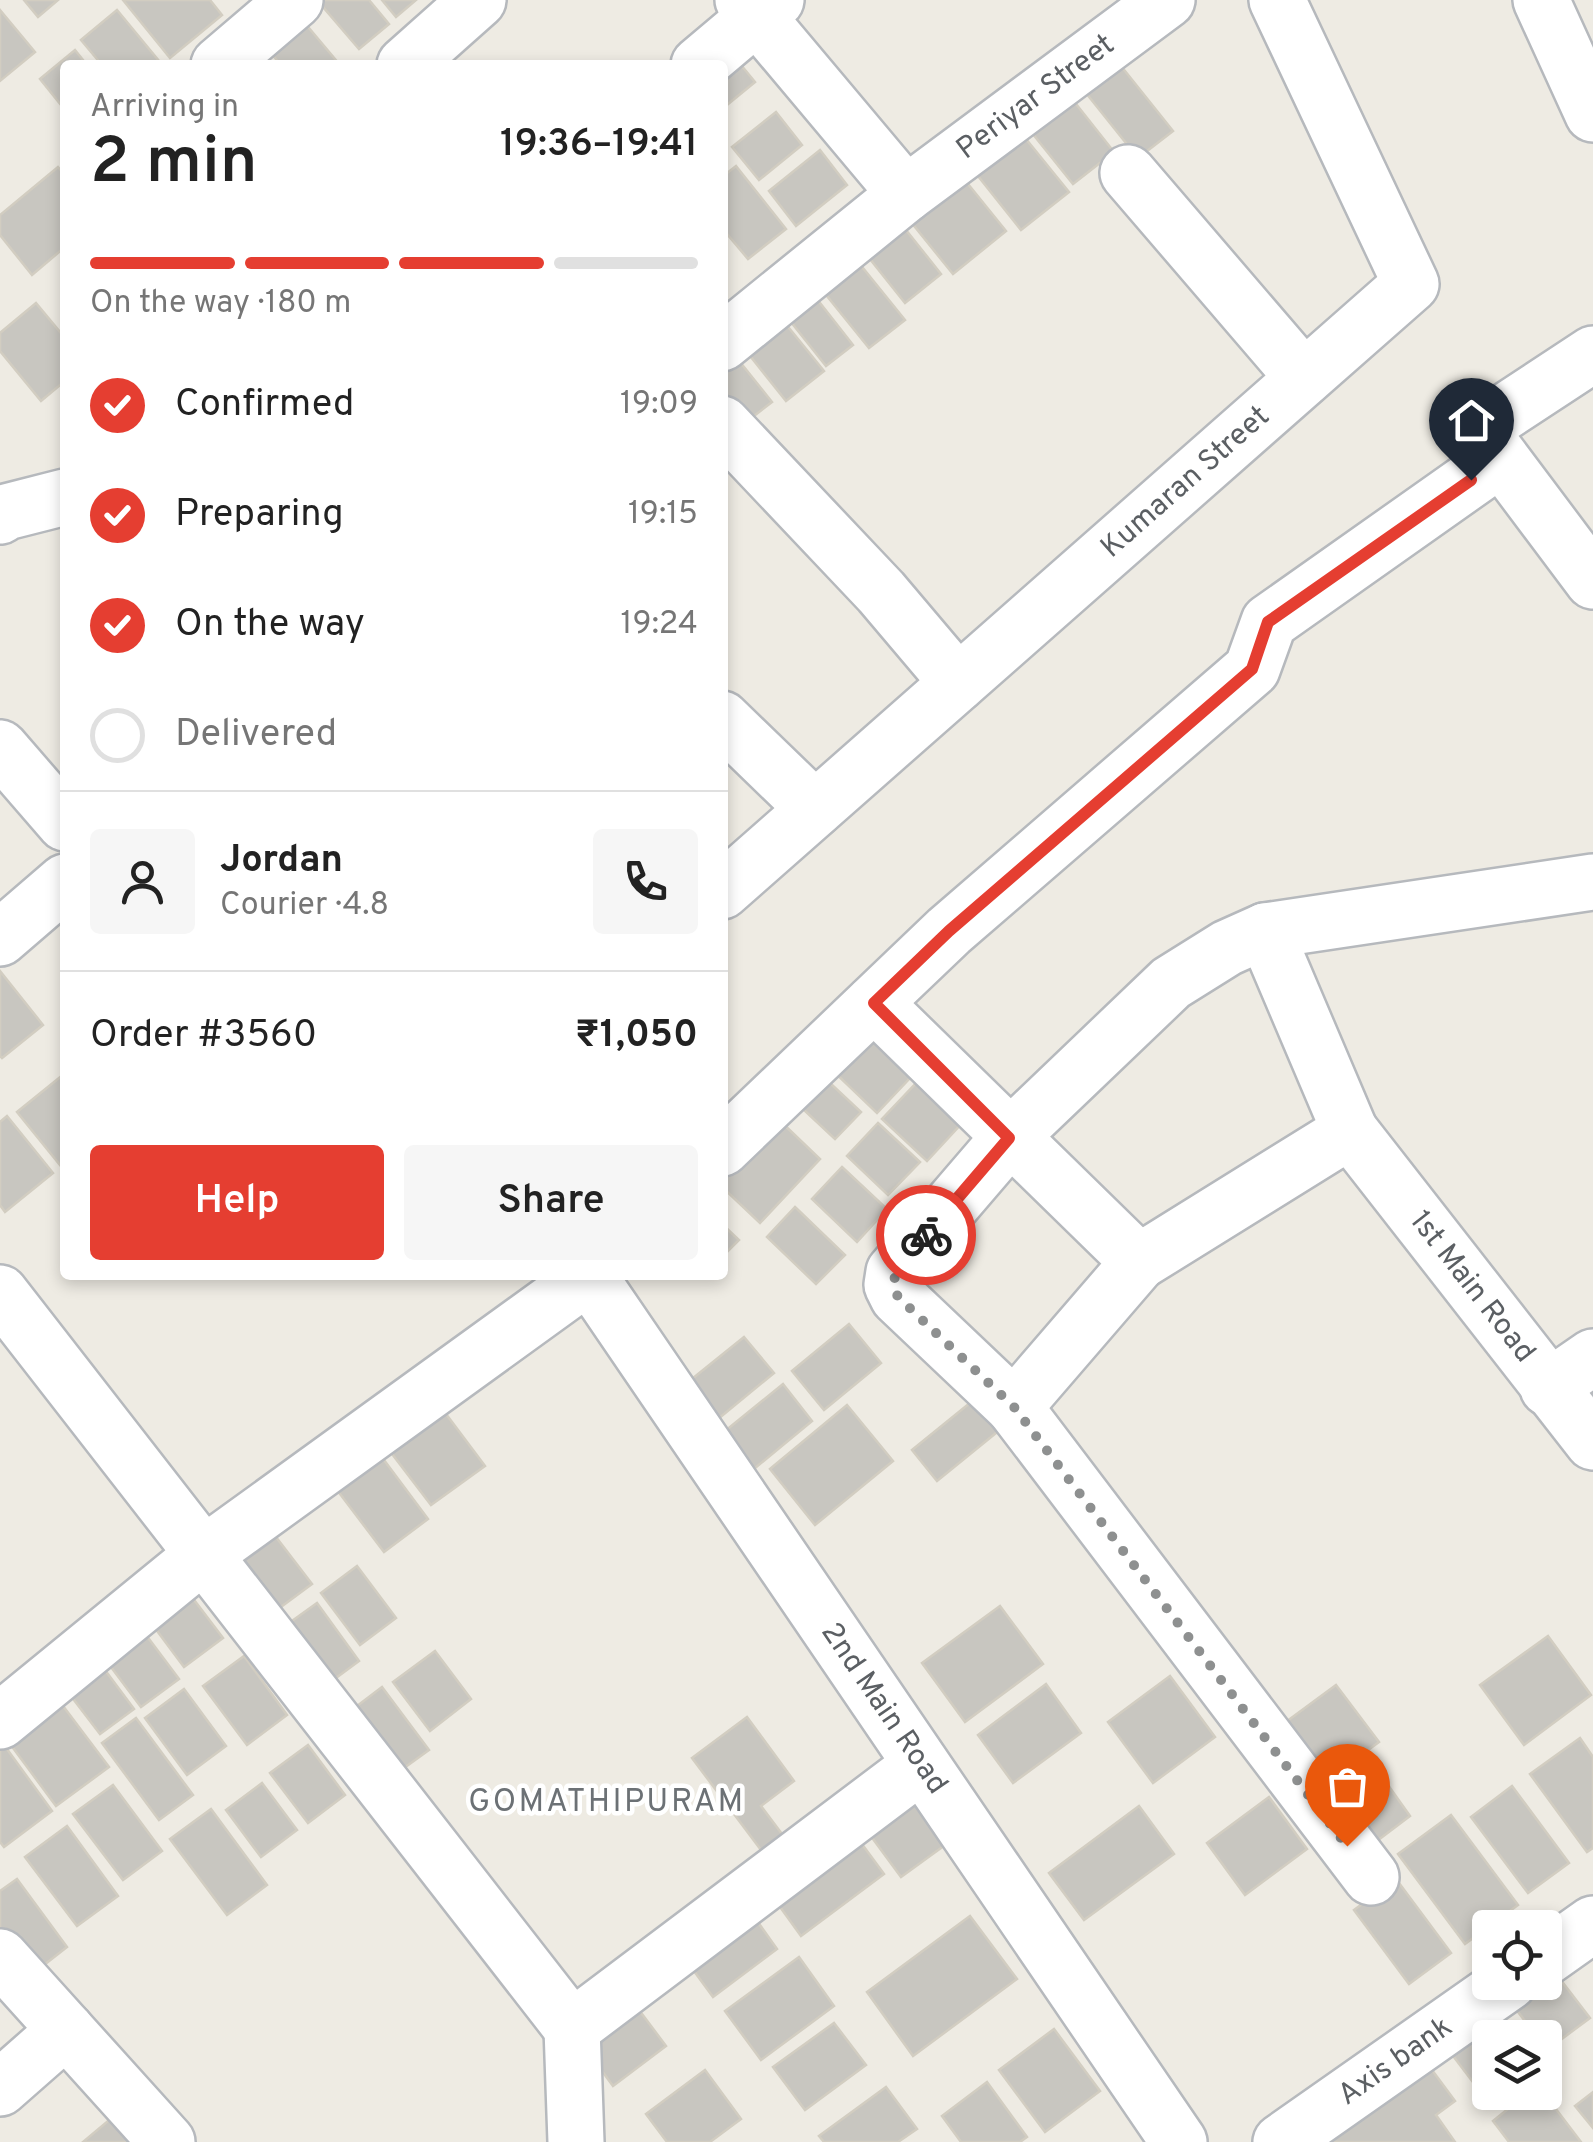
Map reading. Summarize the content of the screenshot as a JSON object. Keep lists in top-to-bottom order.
{
  "streets": {
    "street": [
      "Periyar Street",
      "Kumaran Street",
      "1st Main Road",
      "2nd Main Road",
      "Axis bank"
    ]
  },
  "districts": ["GOMATHIPURAM"],
  "page": {
    "heading": ["2 min", "Arriving in", "19:36–19:41"],
    "panel": [
      "Jordan",
      "Courier · 4.8",
      "Order #3560",
      "₹1,050"
    ],
    "bar": "On the way · 180 m",
    "list": [
      ["Confirmed", "19:09"],
      ["Preparing", "19:15"],
      ["On the way", "19:24"],
      "Delivered"
    ],
    "buttons": ["Help", "Share"]
  }
}
